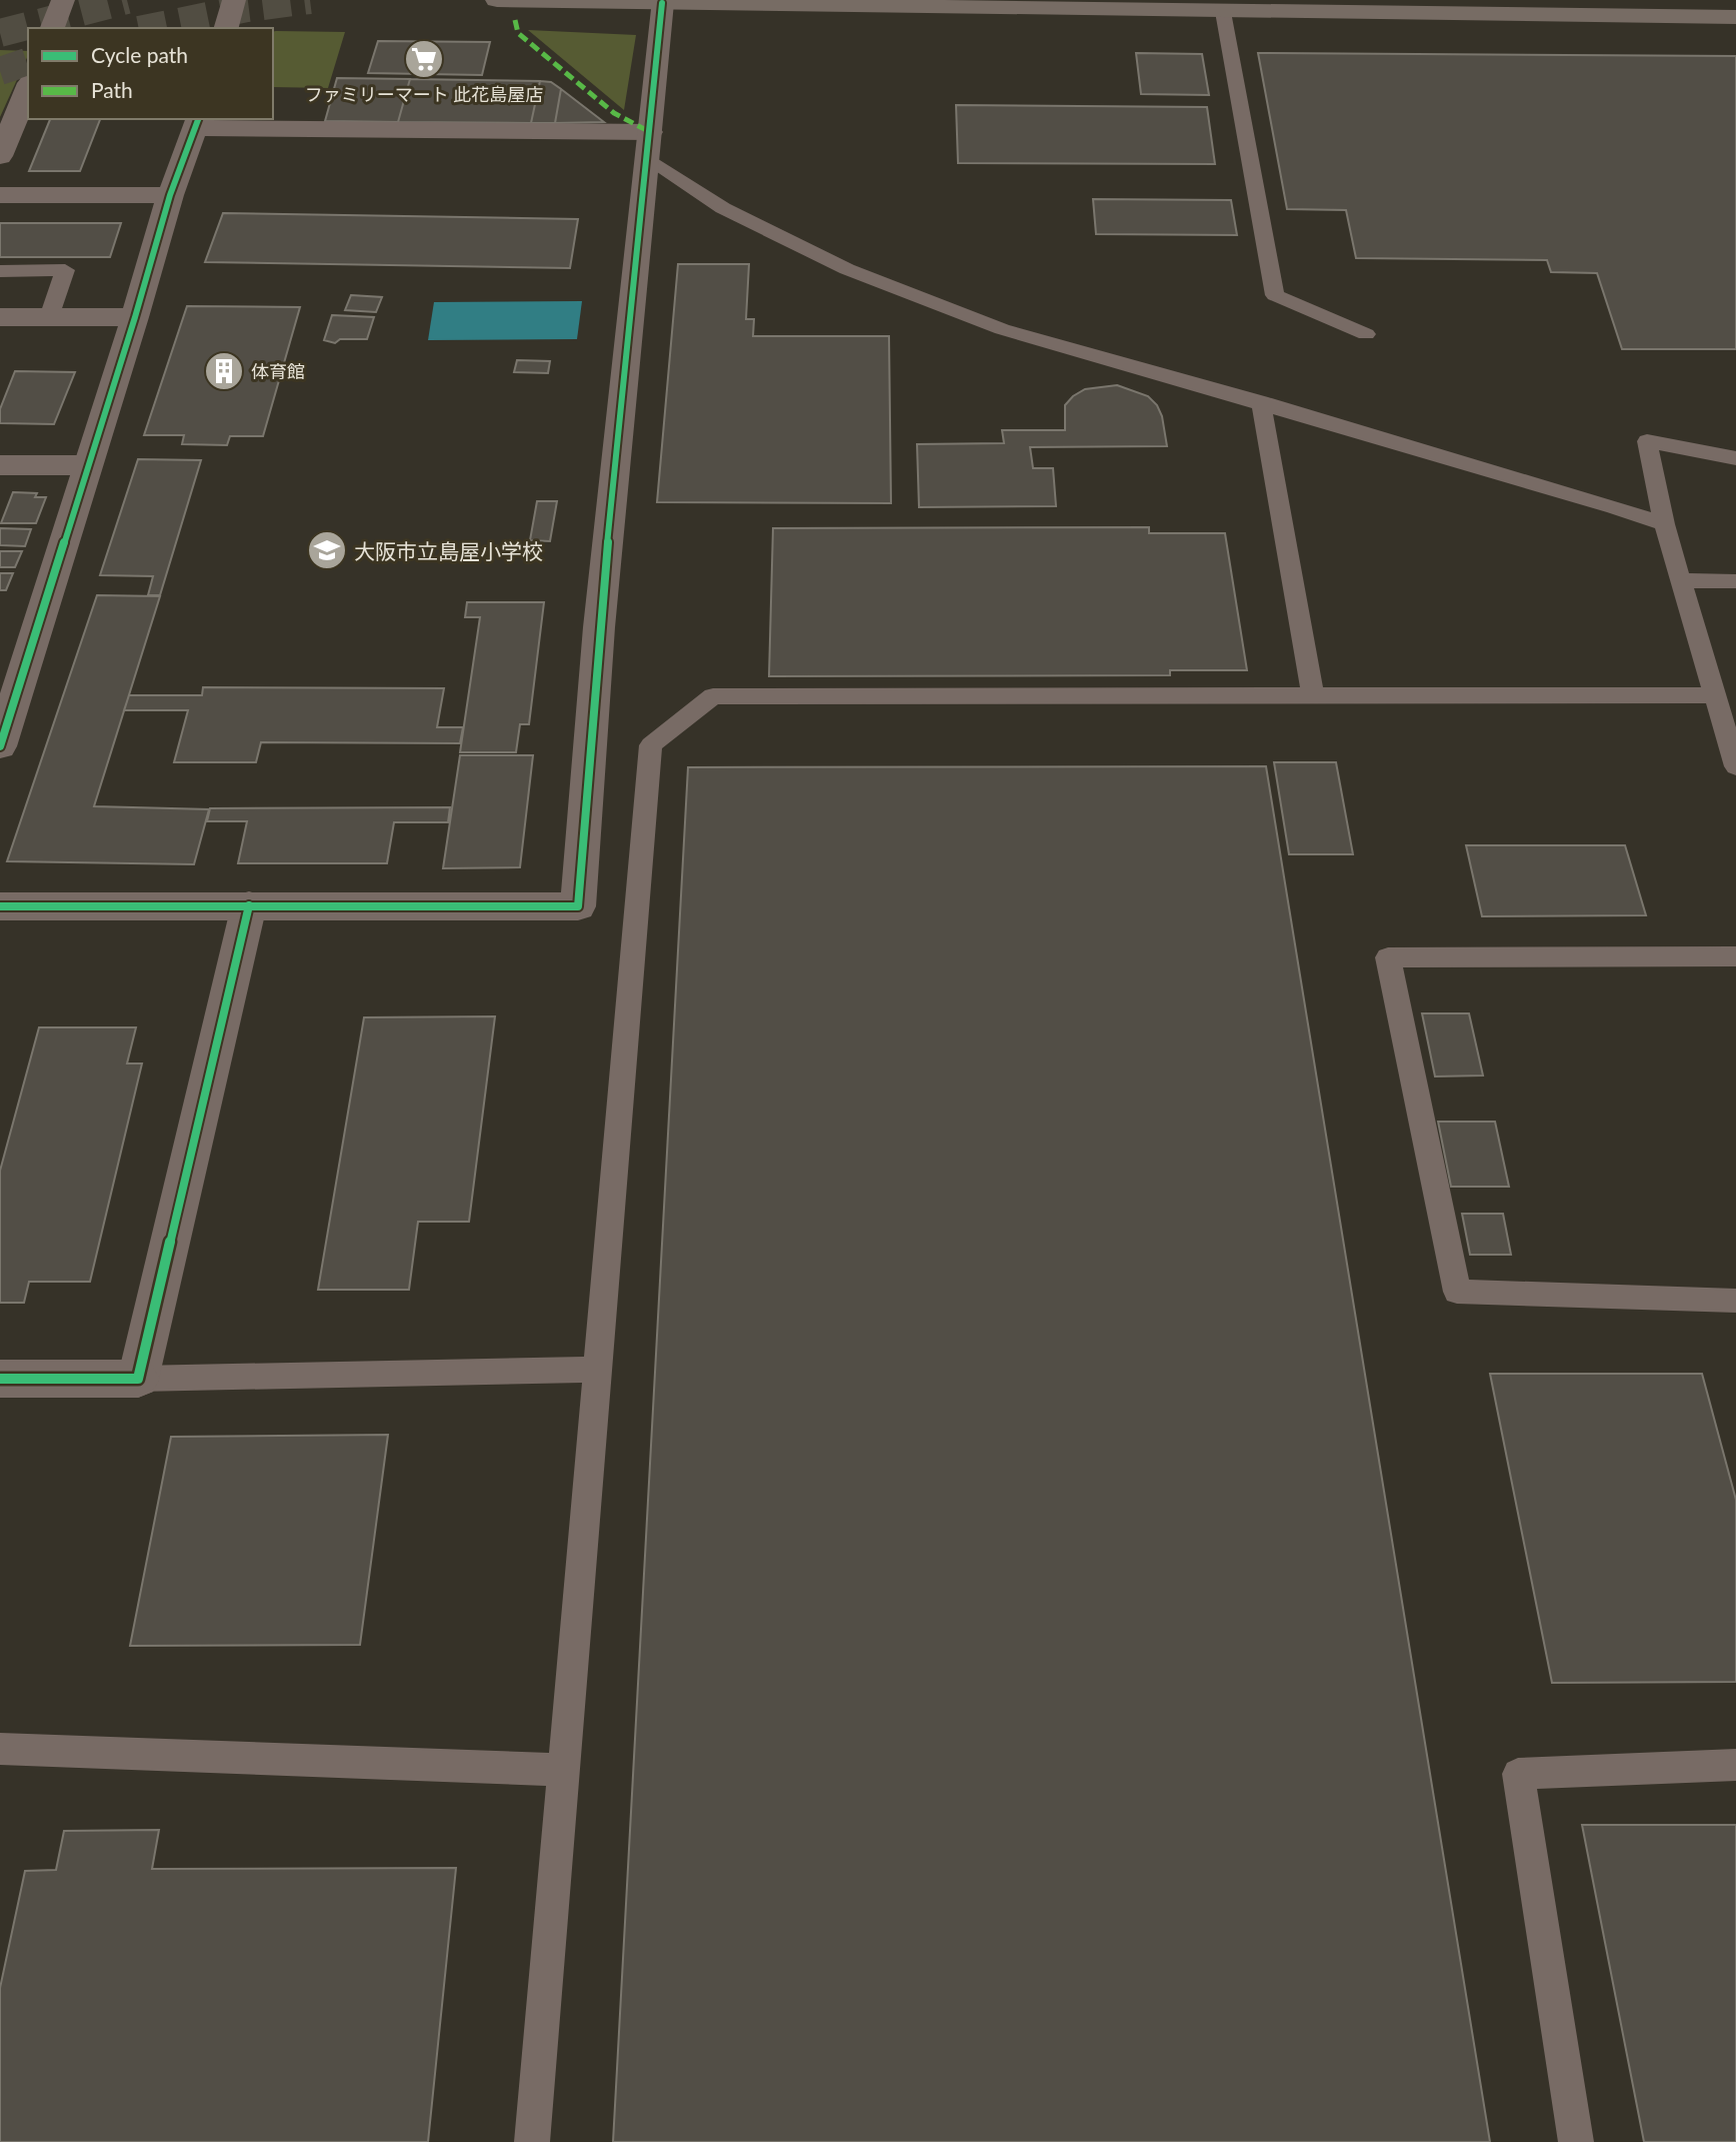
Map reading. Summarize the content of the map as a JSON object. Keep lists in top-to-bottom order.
{
  "places": {
    "supermarket": ["ファミリーマート 此花島屋店"],
    "building": ["体育館"],
    "school or university": ["大阪市立島屋小学校"]
  },
  "legend": ["Cycle path", "Path"]
}
